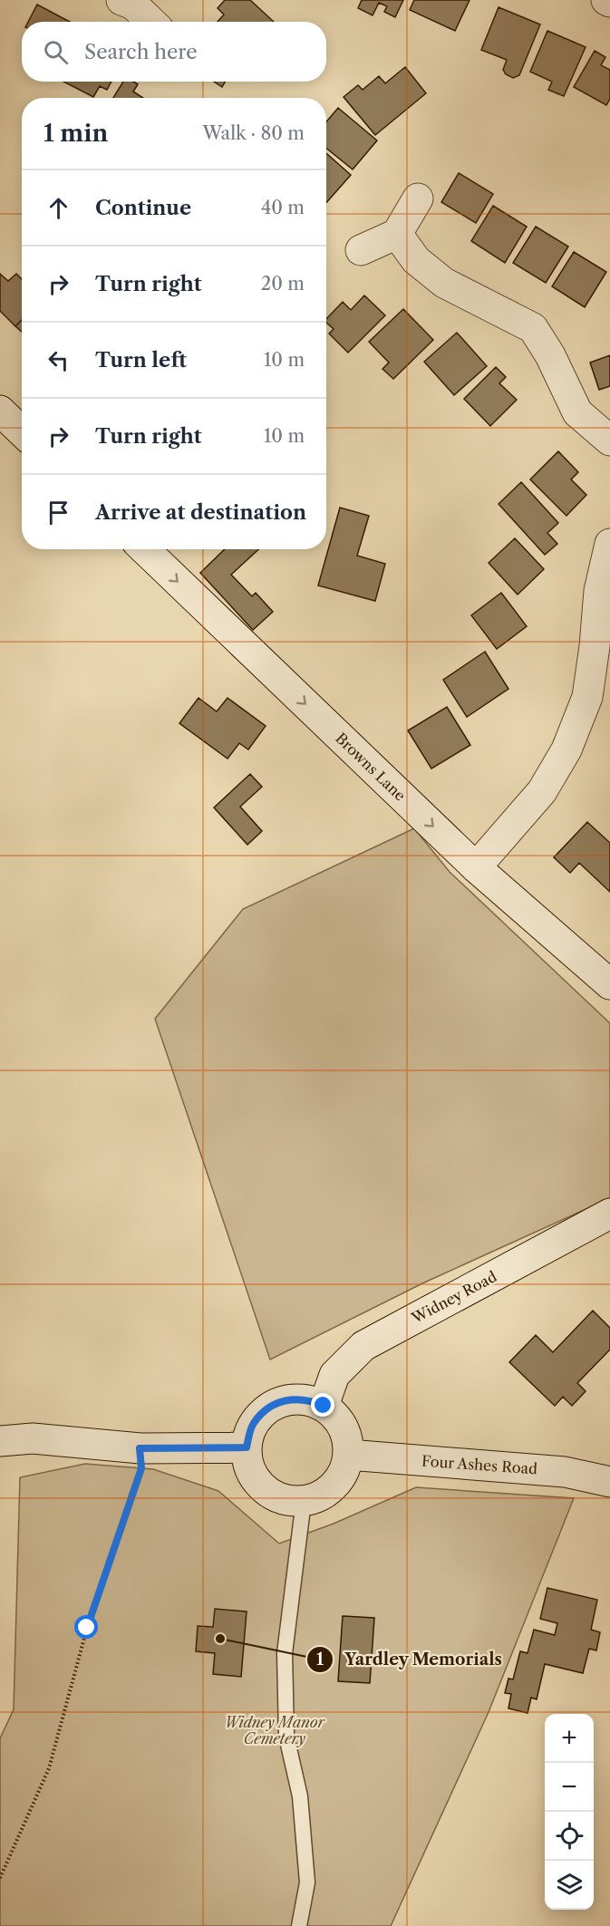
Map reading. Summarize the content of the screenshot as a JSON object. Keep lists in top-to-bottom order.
{
  "streets": {
    "street": ["Browns Lane", "Widney Road", "Four Ashes Road"]
  },
  "crossings": [
    ["Widney Road", "Four Ashes Road"]
  ],
  "one_way": ["Browns Lane"],
  "parks": ["Widney Manor Cemetery"],
  "places": ["Yardley Memorials"],
  "page": {
    "search": "Search here",
    "heading": ["1 min", "Walk · 80 m"],
    "list": [
      ["Continue", "40 m"],
      ["Turn right", "20 m"],
      ["Turn left", "10 m"],
      ["Turn right", "10 m"],
      "Arrive at destination"
    ],
    "map_buttons": ["+", "−"]
  }
}
